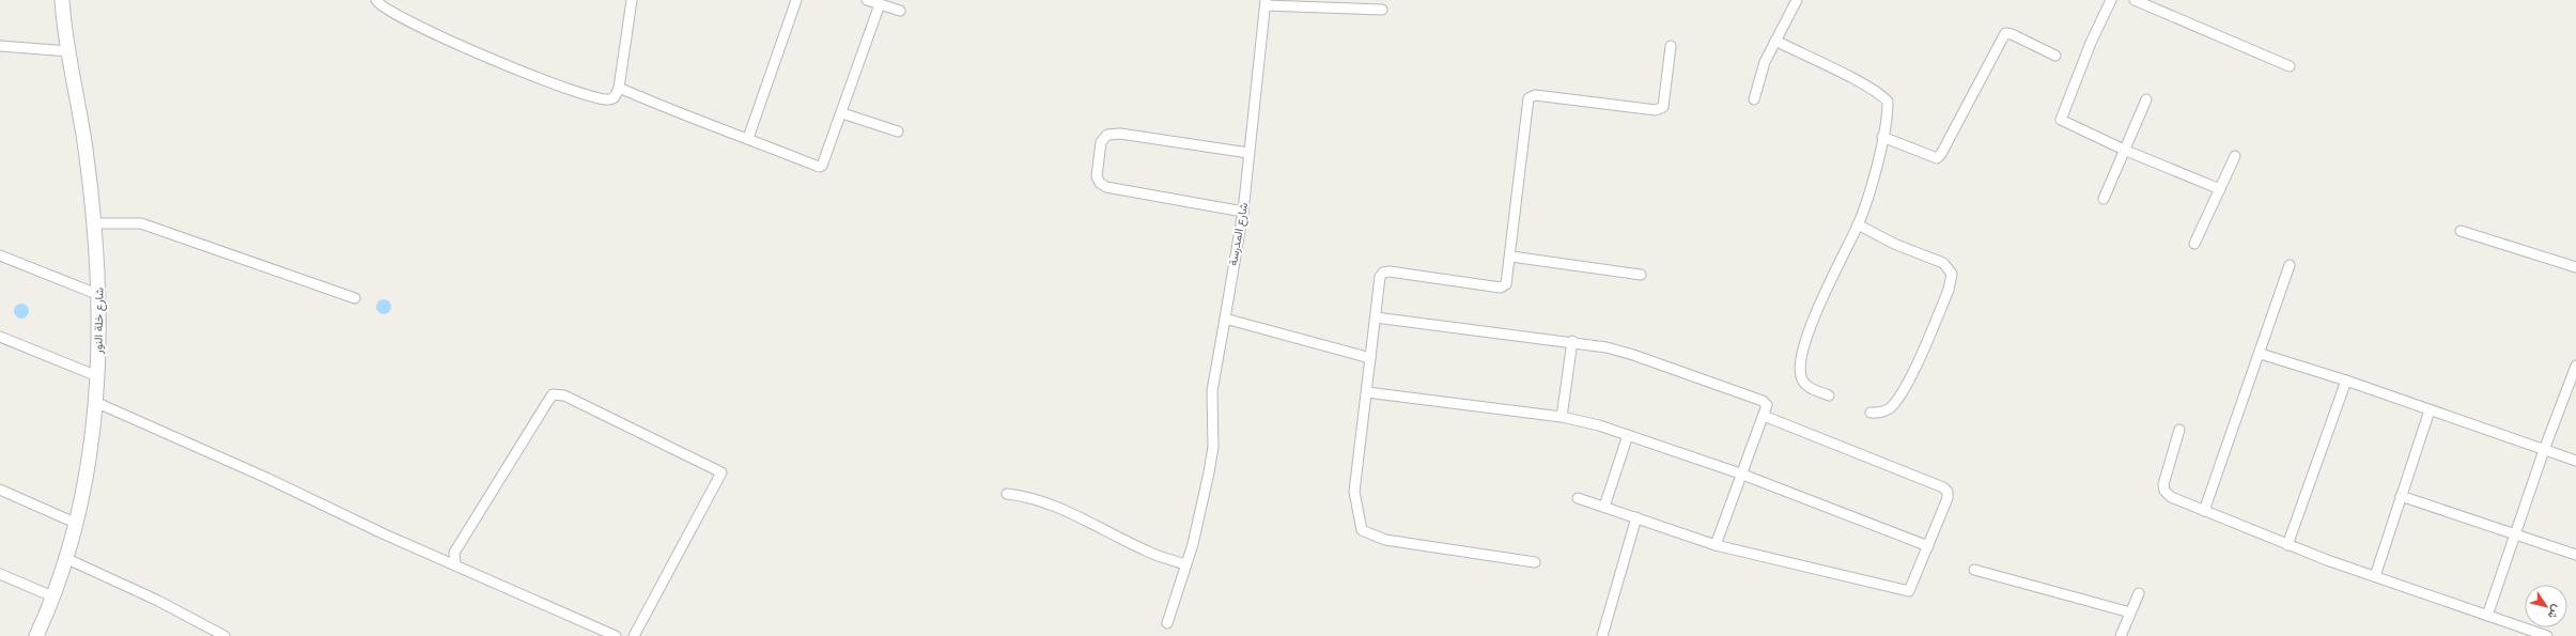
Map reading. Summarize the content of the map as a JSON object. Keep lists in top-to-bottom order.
{
  "streets": {
    "street": ["شارع المدرسة", "شارع خلة النور"]
  },
  "north": "bottom right"
}
